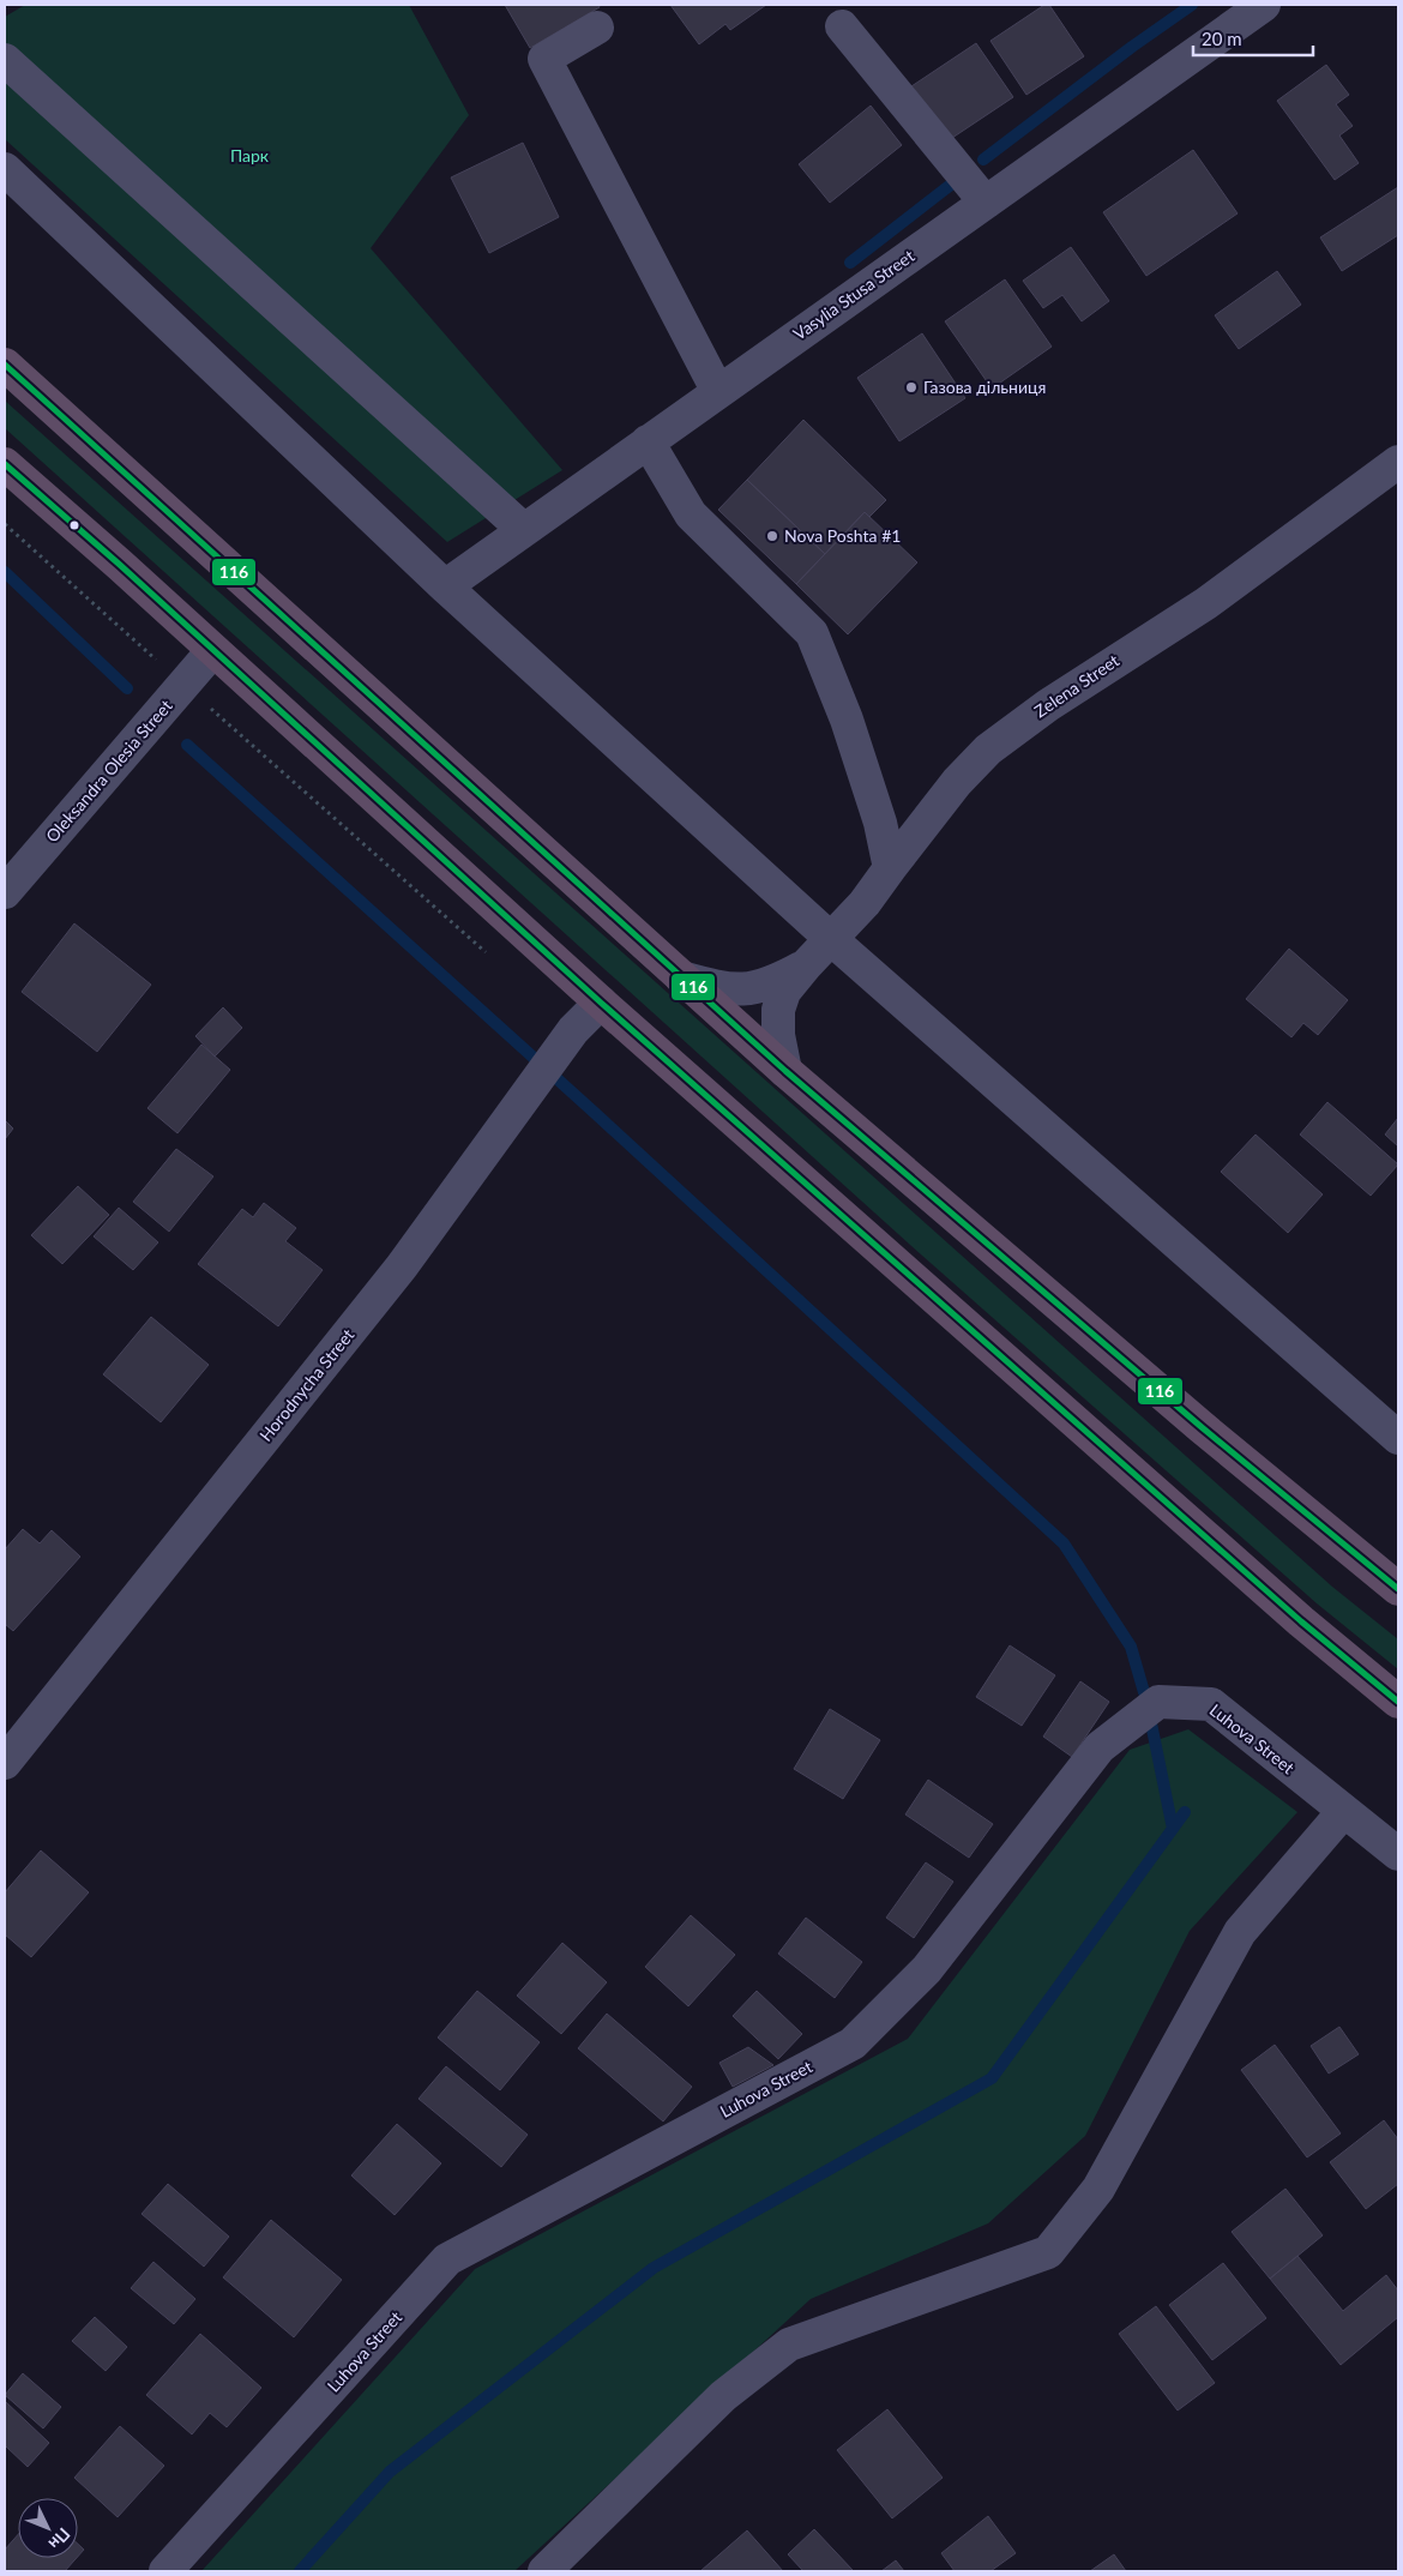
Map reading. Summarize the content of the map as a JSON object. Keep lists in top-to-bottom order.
{
  "streets": {
    "street": [
      "Vasylia Stusa Street",
      "Zelena Street",
      "Oleksandra Olesia Street",
      "Horodnycha Street",
      "Luhova Street"
    ]
  },
  "parks": ["Парк"],
  "places": ["Газова дільниця", "Nova Poshta #1"],
  "lines": ["transit line 116"],
  "scale_bar": "20 m",
  "north": "bottom right"
}
